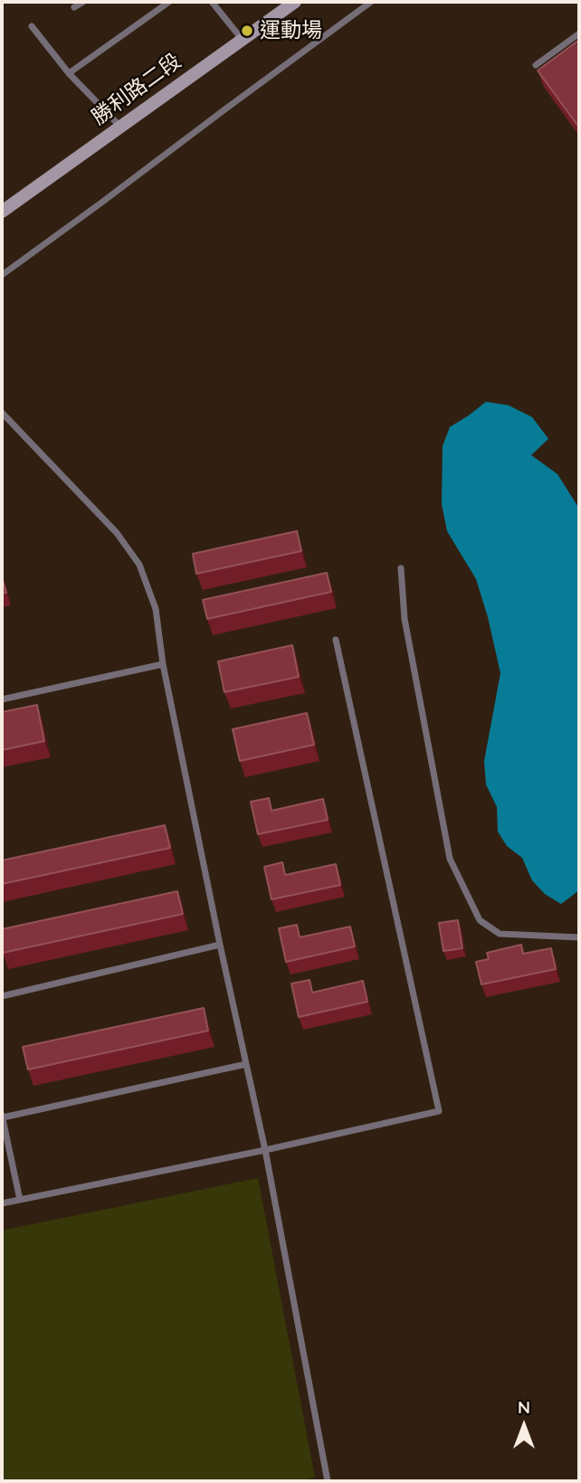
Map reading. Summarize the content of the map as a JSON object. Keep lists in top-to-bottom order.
{
  "streets": {
    "main road": ["勝利路二段"]
  },
  "places": ["運動場"],
  "north": "top"
}
